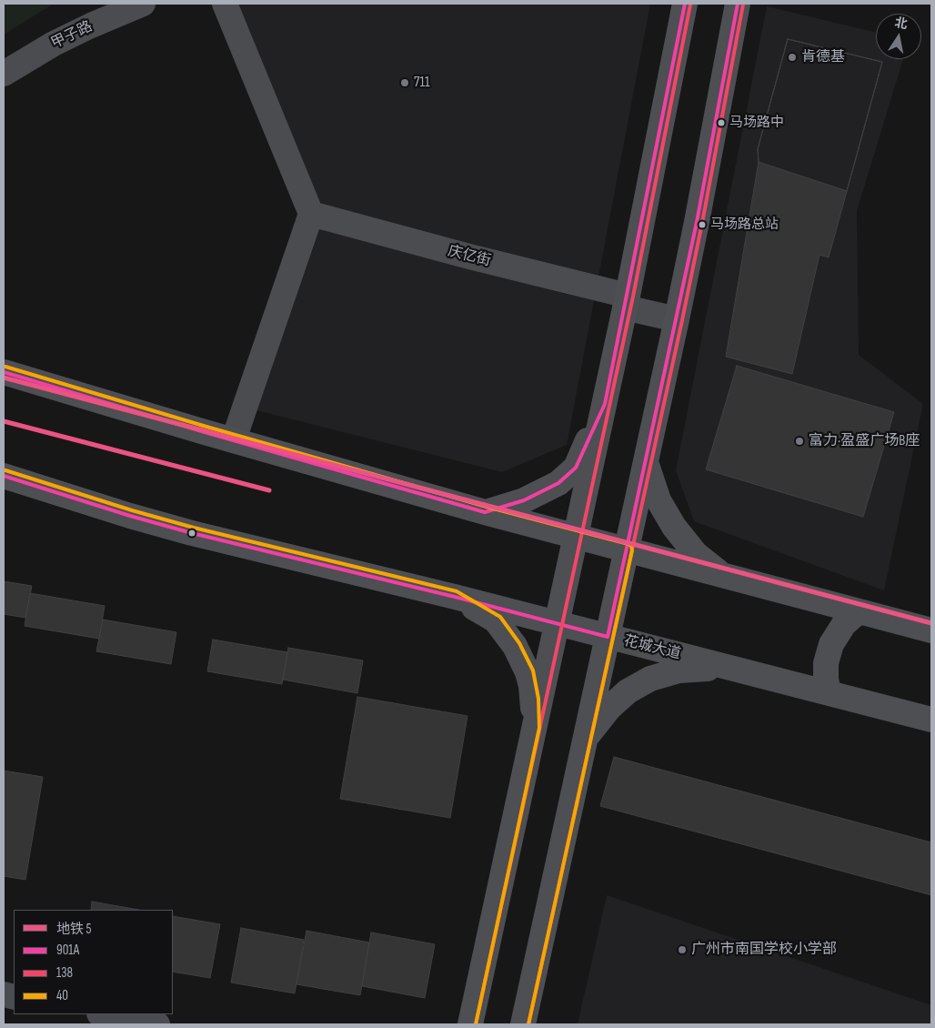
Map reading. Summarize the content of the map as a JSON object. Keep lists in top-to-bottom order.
{
  "streets": {
    "main road": ["花城大道"],
    "street": ["甲子路", "庆亿街"]
  },
  "places": [
    "肯德基",
    "711",
    "马场路中",
    "马场路总站",
    "富力·盈盛广场B座",
    "广州市南国学校小学部"
  ],
  "lines": [
    "transit line 901A",
    "transit line 138",
    "transit line 40",
    "metro line 5"
  ],
  "legend": [
    "地铁 5",
    "901A",
    "138",
    "40"
  ],
  "north": "top"
}
